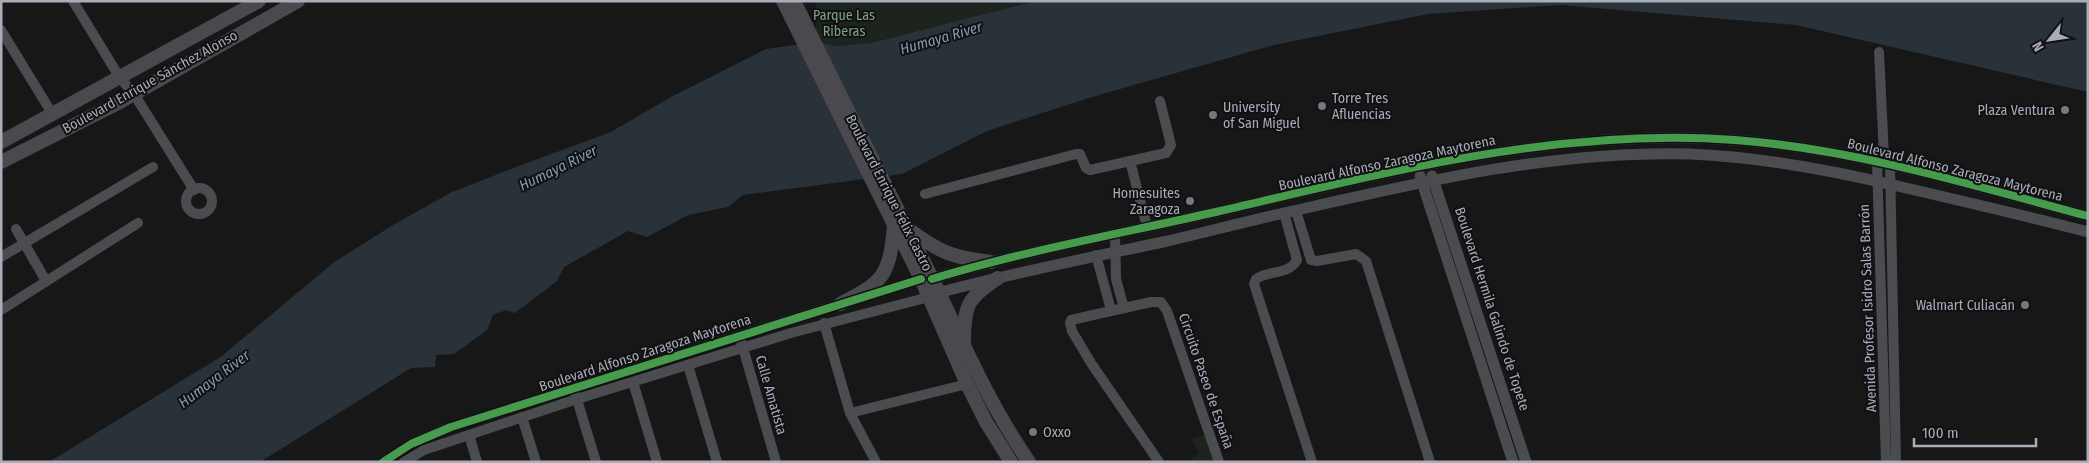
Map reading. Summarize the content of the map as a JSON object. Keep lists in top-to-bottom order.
{
  "streets": {
    "main road": ["Boulevard Enrique Sánchez Alonso", "Boulevard Enrique Félix Castro"],
    "street": [
      "Boulevard Alfonso Zaragoza Maytorena",
      "Avenida Profesor Isidro Salas Barrón",
      "Boulevard Hermila Galindo de Topete",
      "Circuito Paseo de España",
      "Calle Amatista"
    ]
  },
  "crossings": [
    ["Boulevard Alfonso Zaragoza Maytorena", "Boulevard Enrique Félix Castro"],
    ["Boulevard Alfonso Zaragoza Maytorena", "Avenida Profesor Isidro Salas Barrón"],
    ["Boulevard Alfonso Zaragoza Maytorena", "Boulevard Hermila Galindo de Topete"],
    ["Boulevard Alfonso Zaragoza Maytorena", "Calle Amatista"]
  ],
  "water": ["Humaya River"],
  "parks": ["Parque Las Riberas"],
  "places": [
    "Torre Tres Afluencias",
    "Plaza Ventura",
    "University of San Miguel",
    "Homesuites Zaragoza",
    "Walmart Culiacán",
    "Oxxo"
  ],
  "scale_bar": "100 m",
  "north": "bottom left"
}
